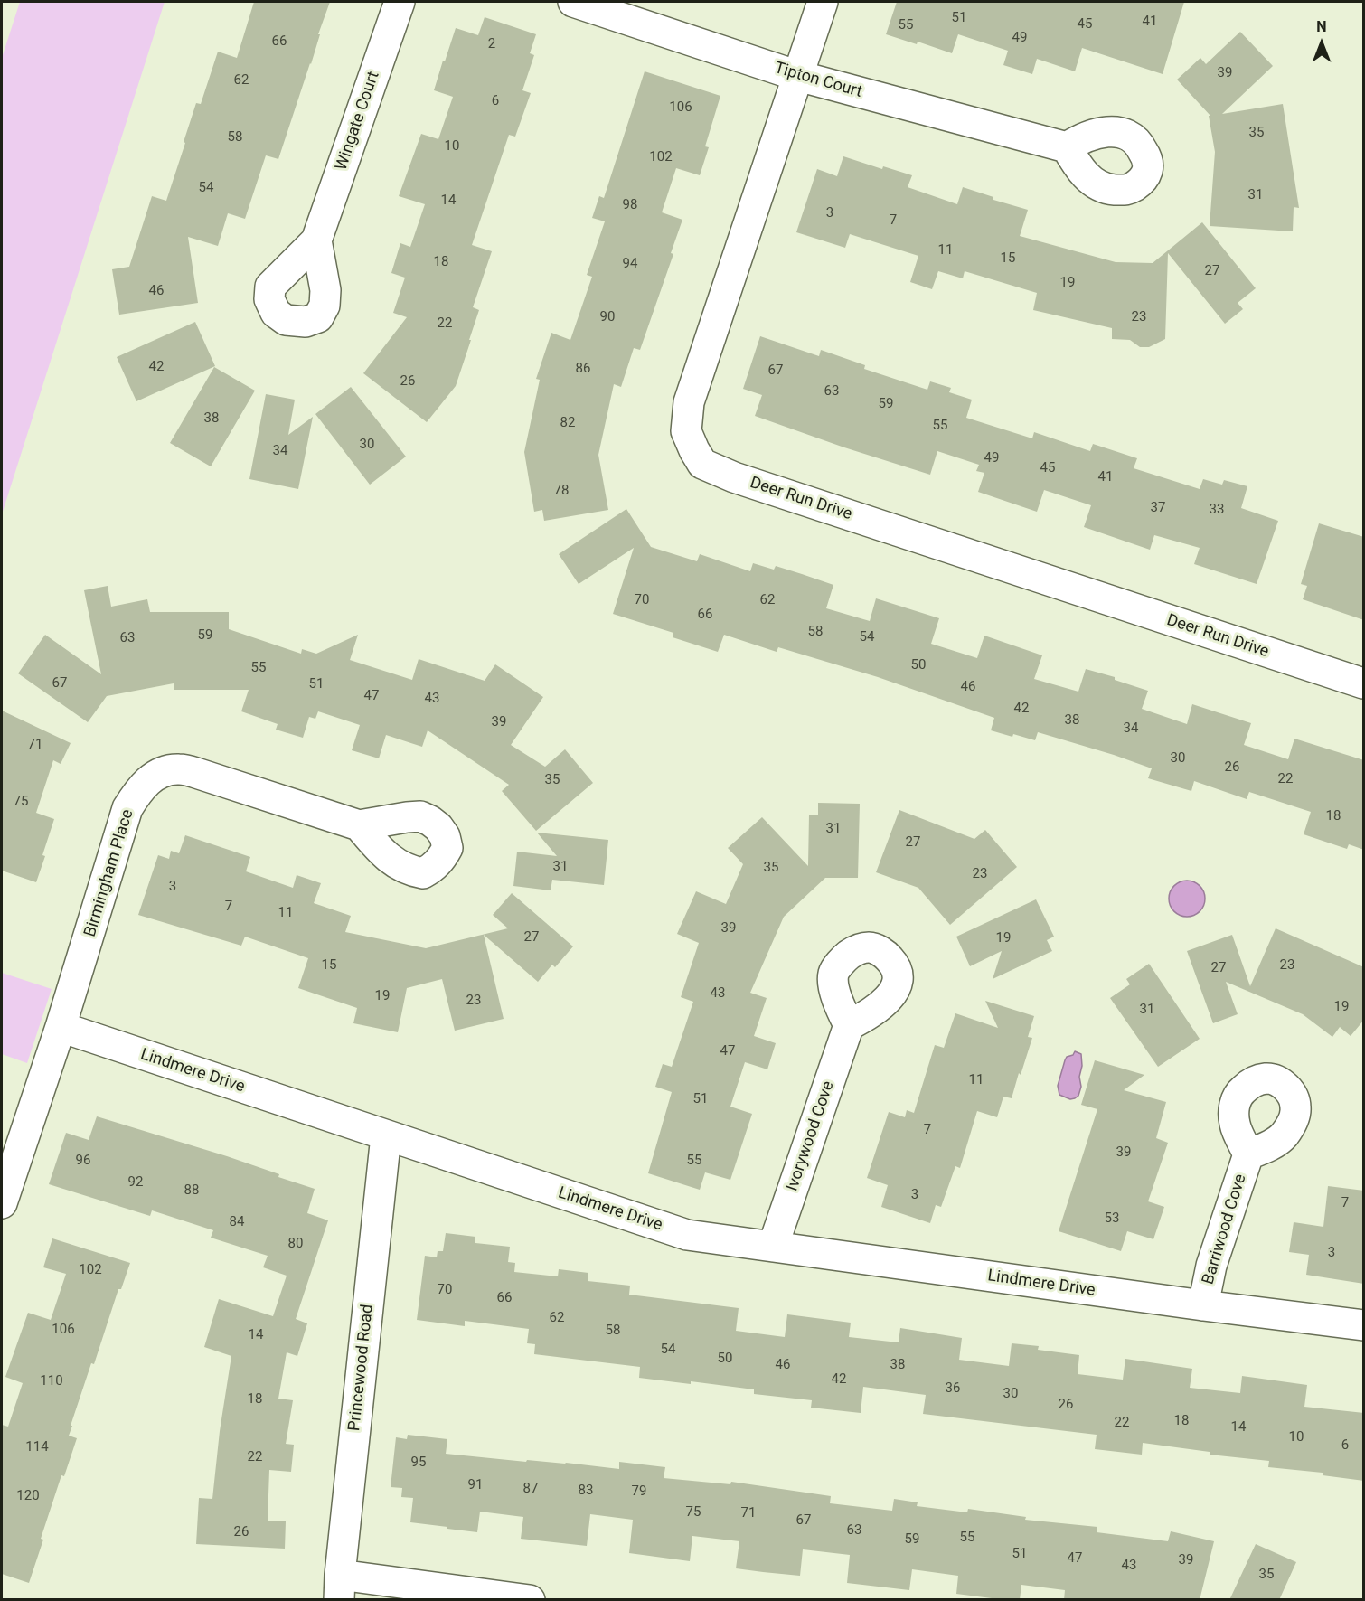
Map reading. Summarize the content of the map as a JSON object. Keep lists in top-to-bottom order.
{
  "streets": {
    "street": [
      "Tipton Court",
      "Wingate Court",
      "Deer Run Drive",
      "Birmingham Place",
      "Lindmere Drive",
      "Ivorywood Cove",
      "Barriwood Cove",
      "Princewood Road"
    ]
  },
  "crossings": [
    ["Tipton Court", "Deer Run Drive"],
    ["Birmingham Place", "Lindmere Drive"],
    ["Lindmere Drive", "Ivorywood Cove"],
    ["Lindmere Drive", "Barriwood Cove"],
    ["Lindmere Drive", "Princewood Road"]
  ],
  "house_numbers": [
    "51",
    "41",
    "45",
    "55",
    "49",
    "66",
    "2",
    "39",
    "62",
    "6",
    "106",
    "35",
    "58",
    "10",
    "102",
    "54",
    "31",
    "14",
    "98",
    "3",
    "7",
    "11",
    "15",
    "18",
    "94",
    "27",
    "19",
    "46",
    "90",
    "23",
    "22",
    "42",
    "86",
    "67",
    "26",
    "63",
    "59",
    "38",
    "82",
    "55",
    "30",
    "34",
    "49",
    "45",
    "41",
    "78",
    "37",
    "33",
    "70",
    "62",
    "66",
    "58",
    "59",
    "54",
    "63",
    "50",
    "55",
    "67",
    "51",
    "46",
    "47",
    "43",
    "42",
    "38",
    "39",
    "34",
    "71",
    "30",
    "26",
    "22",
    "35",
    "75",
    "18",
    "31",
    "27",
    "31",
    "35",
    "23",
    "3",
    "7",
    "11",
    "39",
    "27",
    "19",
    "15",
    "23",
    "27",
    "43",
    "19",
    "23",
    "19",
    "31",
    "47",
    "11",
    "51",
    "7",
    "39",
    "96",
    "55",
    "92",
    "88",
    "3",
    "7",
    "53",
    "84",
    "80",
    "3",
    "102",
    "70",
    "66",
    "62",
    "106",
    "58",
    "14",
    "54",
    "50",
    "46",
    "38",
    "42",
    "110",
    "36",
    "30",
    "18",
    "26",
    "18",
    "22",
    "14",
    "10",
    "6",
    "114",
    "22",
    "95",
    "91",
    "87",
    "83",
    "79",
    "120",
    "75",
    "71",
    "67",
    "63",
    "26",
    "55",
    "59",
    "51",
    "47",
    "39",
    "43",
    "35"
  ],
  "north": "top"
}
